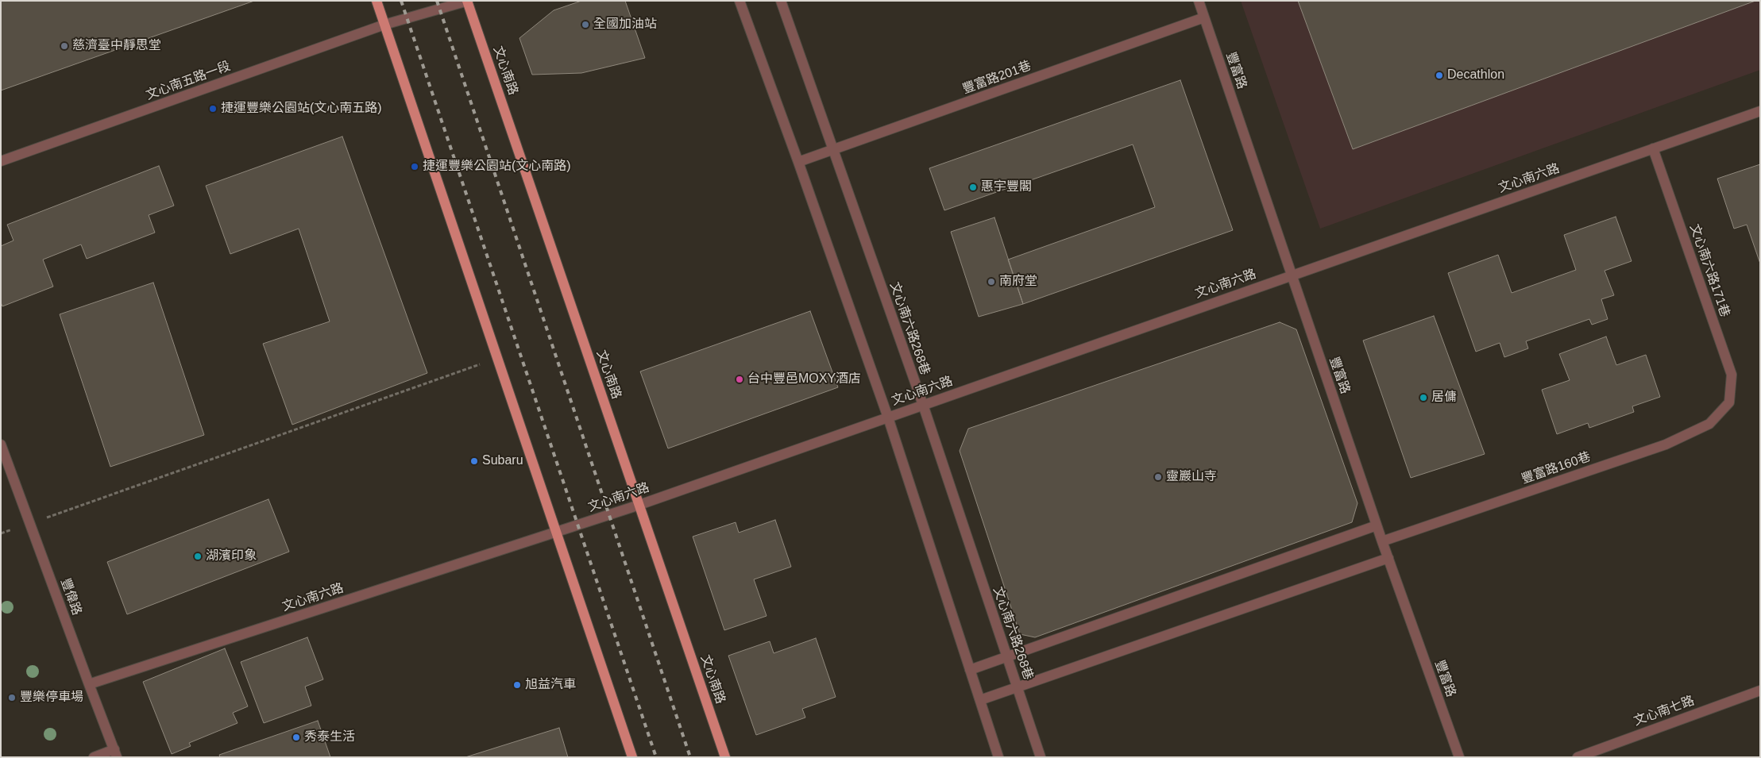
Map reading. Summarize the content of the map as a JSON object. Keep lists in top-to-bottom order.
{
  "streets": {
    "main road": ["文心南路"],
    "street": [
      "豐富路",
      "豐富路201巷",
      "文心南五路一段",
      "文心南六路",
      "文心南六路171巷",
      "文心南六路268巷",
      "豐富路160巷",
      "豐偉路",
      "文心南七路"
    ]
  },
  "crossings": [
    ["文心南路", "文心南五路一段"],
    ["文心南路", "文心南六路"],
    ["豐富路", "豐富路201巷"],
    ["豐富路", "文心南六路"],
    ["豐富路", "豐富路160巷"],
    ["豐富路201巷", "文心南六路268巷"],
    ["文心南六路", "文心南六路171巷"],
    ["文心南六路", "文心南六路268巷"],
    ["文心南六路", "豐偉路"],
    ["文心南六路171巷", "豐富路160巷"]
  ],
  "places": [
    "全國加油站",
    "慈濟臺中靜思堂",
    "Decathlon",
    "捷運豐樂公園站(文心南五路)",
    "捷運豐樂公園站(文心南路)",
    "惠宇豐閣",
    "南府堂",
    "台中豐邑MOXY酒店",
    "居傭",
    "Subaru",
    "靈巖山寺",
    "湖濱印象",
    "旭益汽車",
    "豐樂停車場",
    "秀泰生活"
  ]
}
